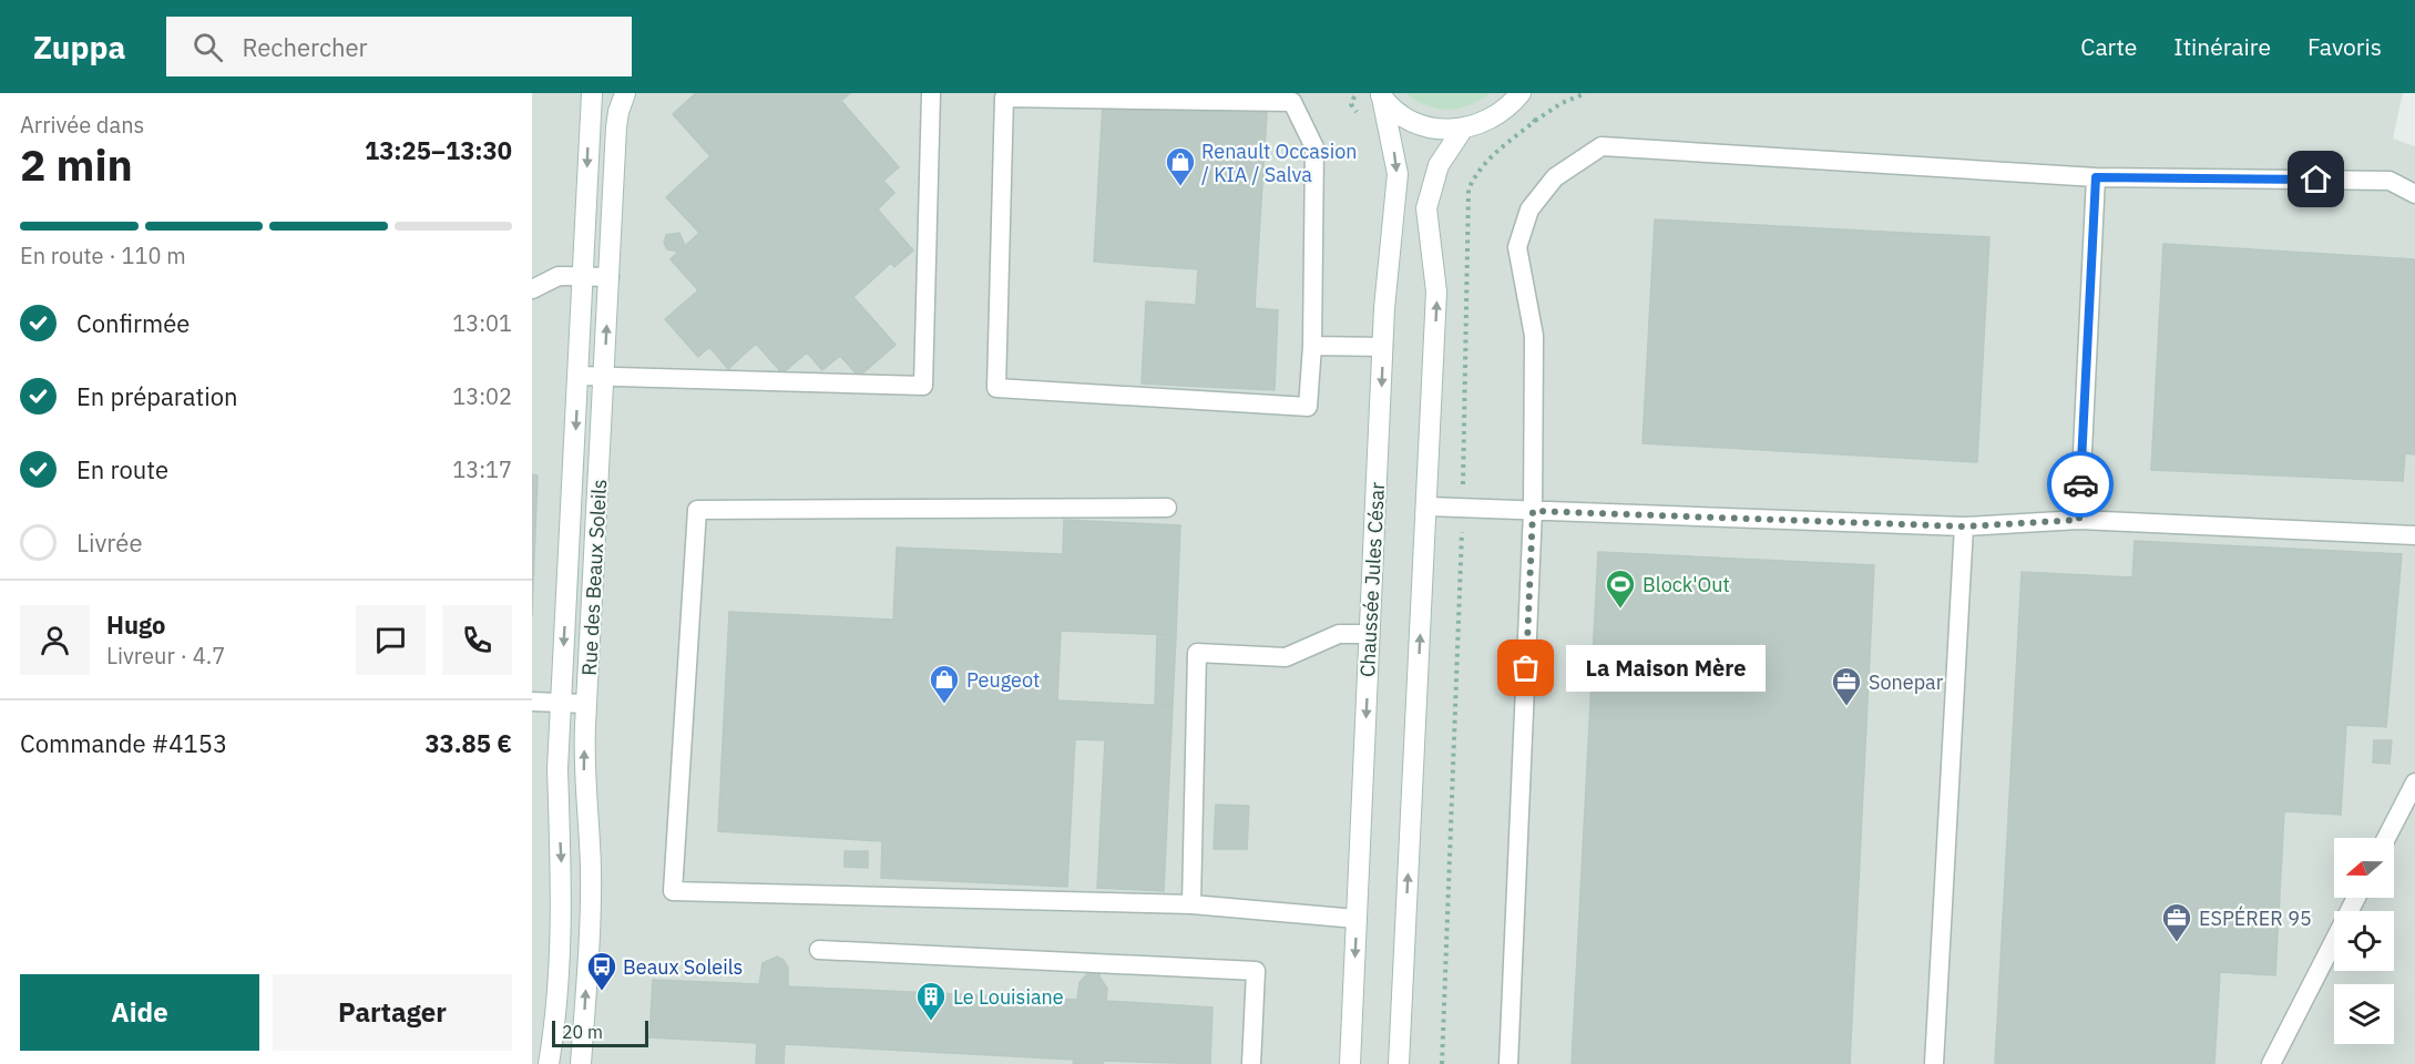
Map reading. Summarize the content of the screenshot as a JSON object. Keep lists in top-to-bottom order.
{
  "streets": {
    "main road": ["Rue des Beaux Soleils", "Chaussée Jules César"]
  },
  "places": {
    "shop": ["Renault Occasion / KIA / Salva", "Peugeot"],
    "sports": ["Block'Out"],
    "other": ["La Maison Mère"],
    "office": ["Sonepar", "ESPÉRER 95"],
    "bus stop": ["Beaux Soleils"],
    "building": ["Le Louisiane"]
  },
  "scale_bar": "20 m",
  "north": "left",
  "page": {
    "header": "Zuppa",
    "search": "Rechercher",
    "nav": ["Carte", "Itinéraire", "Favoris"],
    "heading": ["2 min", "Arrivée dans", "13:25–13:30"],
    "panel": [
      "Hugo",
      "Livreur · 4.7",
      "Commande #4153",
      "33.85 €"
    ],
    "bar": "En route · 110 m",
    "list": [
      ["Confirmée", "13:01"],
      ["En préparation", "13:02"],
      ["En route", "13:17"],
      "Livrée"
    ],
    "bubble": "La Maison Mère",
    "buttons": ["Aide", "Partager"],
    "scale": "20 m"
  }
}
